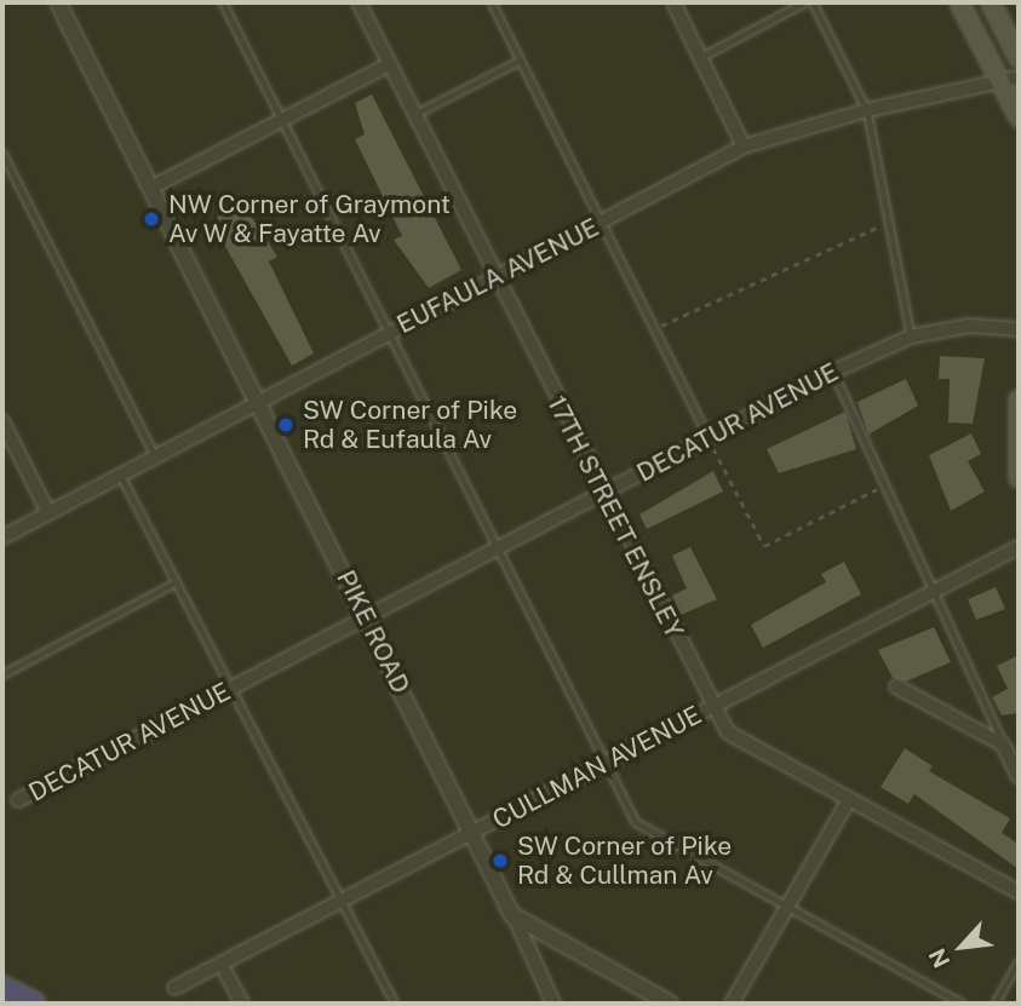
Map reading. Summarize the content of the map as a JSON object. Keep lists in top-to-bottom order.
{
  "streets": {
    "street": [
      "EUFAULA AVENUE",
      "DECATUR AVENUE",
      "17TH STREET ENSLEY",
      "PIKE ROAD",
      "CULLMAN AVENUE"
    ]
  },
  "crossings": [
    ["EUFAULA AVENUE", "17TH STREET ENSLEY"],
    ["EUFAULA AVENUE", "PIKE ROAD"],
    ["DECATUR AVENUE", "17TH STREET ENSLEY"],
    ["DECATUR AVENUE", "PIKE ROAD"],
    ["17TH STREET ENSLEY", "CULLMAN AVENUE"],
    ["PIKE ROAD", "CULLMAN AVENUE"]
  ],
  "places": ["NW Corner of Graymont Av W & Fayatte Av", "SW Corner of Pike Rd & Eufaula Av", "SW Corner of Pike Rd & Cullman Av"],
  "north": "bottom left"
}
